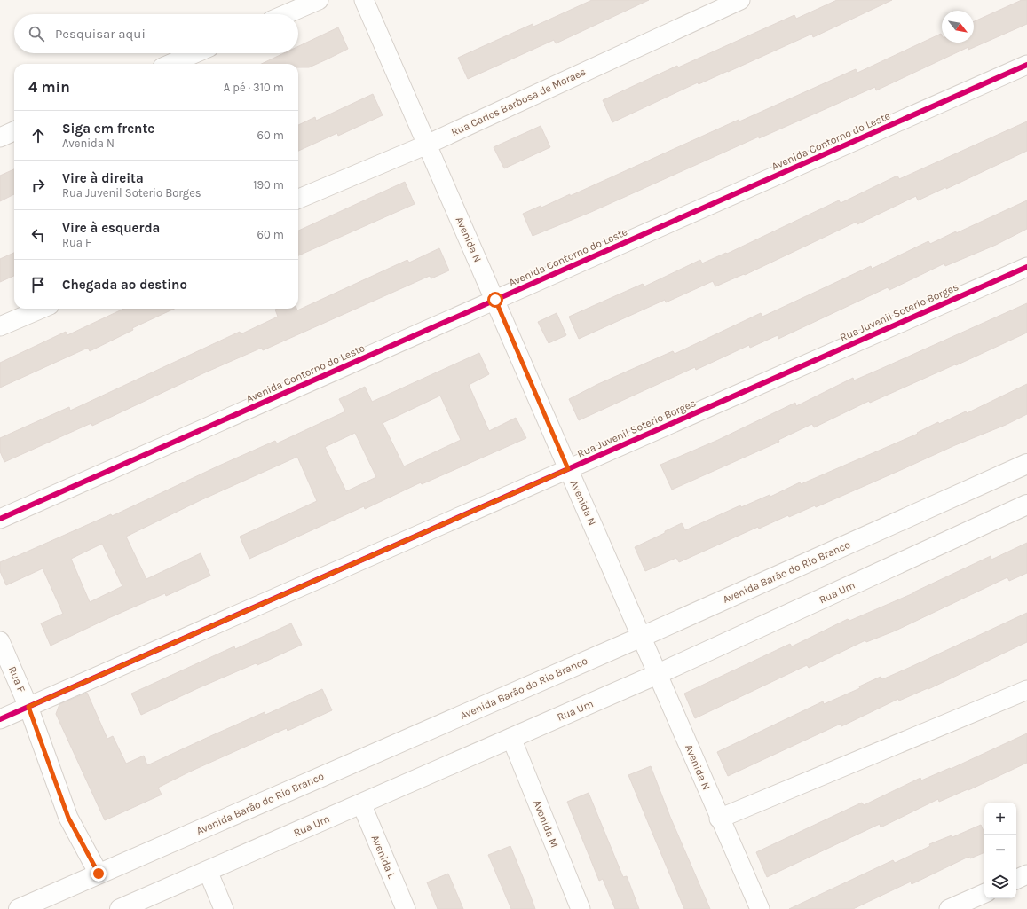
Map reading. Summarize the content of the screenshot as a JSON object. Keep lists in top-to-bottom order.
{
  "streets": {
    "street": [
      "Rua Carlos Barbosa de Moraes",
      "Avenida Contorno do Leste",
      "Avenida N",
      "Rua Juvenil Soterio Borges",
      "Avenida Barão do Rio Branco",
      "Rua Um",
      "Rua F",
      "Avenida M",
      "Avenida L"
    ]
  },
  "crossings": [
    ["Rua Carlos Barbosa de Moraes", "Avenida N"],
    ["Avenida Contorno do Leste", "Avenida N"],
    ["Avenida N", "Rua Juvenil Soterio Borges"],
    ["Avenida N", "Avenida Barão do Rio Branco"],
    ["Avenida N", "Rua Um"],
    ["Rua Juvenil Soterio Borges", "Rua F"],
    ["Avenida Barão do Rio Branco", "Rua F"],
    ["Rua Um", "Avenida M"],
    ["Rua Um", "Avenida L"]
  ],
  "north": "bottom right",
  "page": {
    "search": "Pesquisar aqui",
    "heading": ["4 min", "A pé · 310 m"],
    "list": [
      ["Siga em frente", "Avenida N", "60 m"],
      ["Vire à direita", "Rua Juvenil Soterio Borges", "190 m"],
      ["Vire à esquerda", "Rua F", "60 m"],
      "Chegada ao destino"
    ],
    "map_buttons": ["+", "−"]
  }
}
